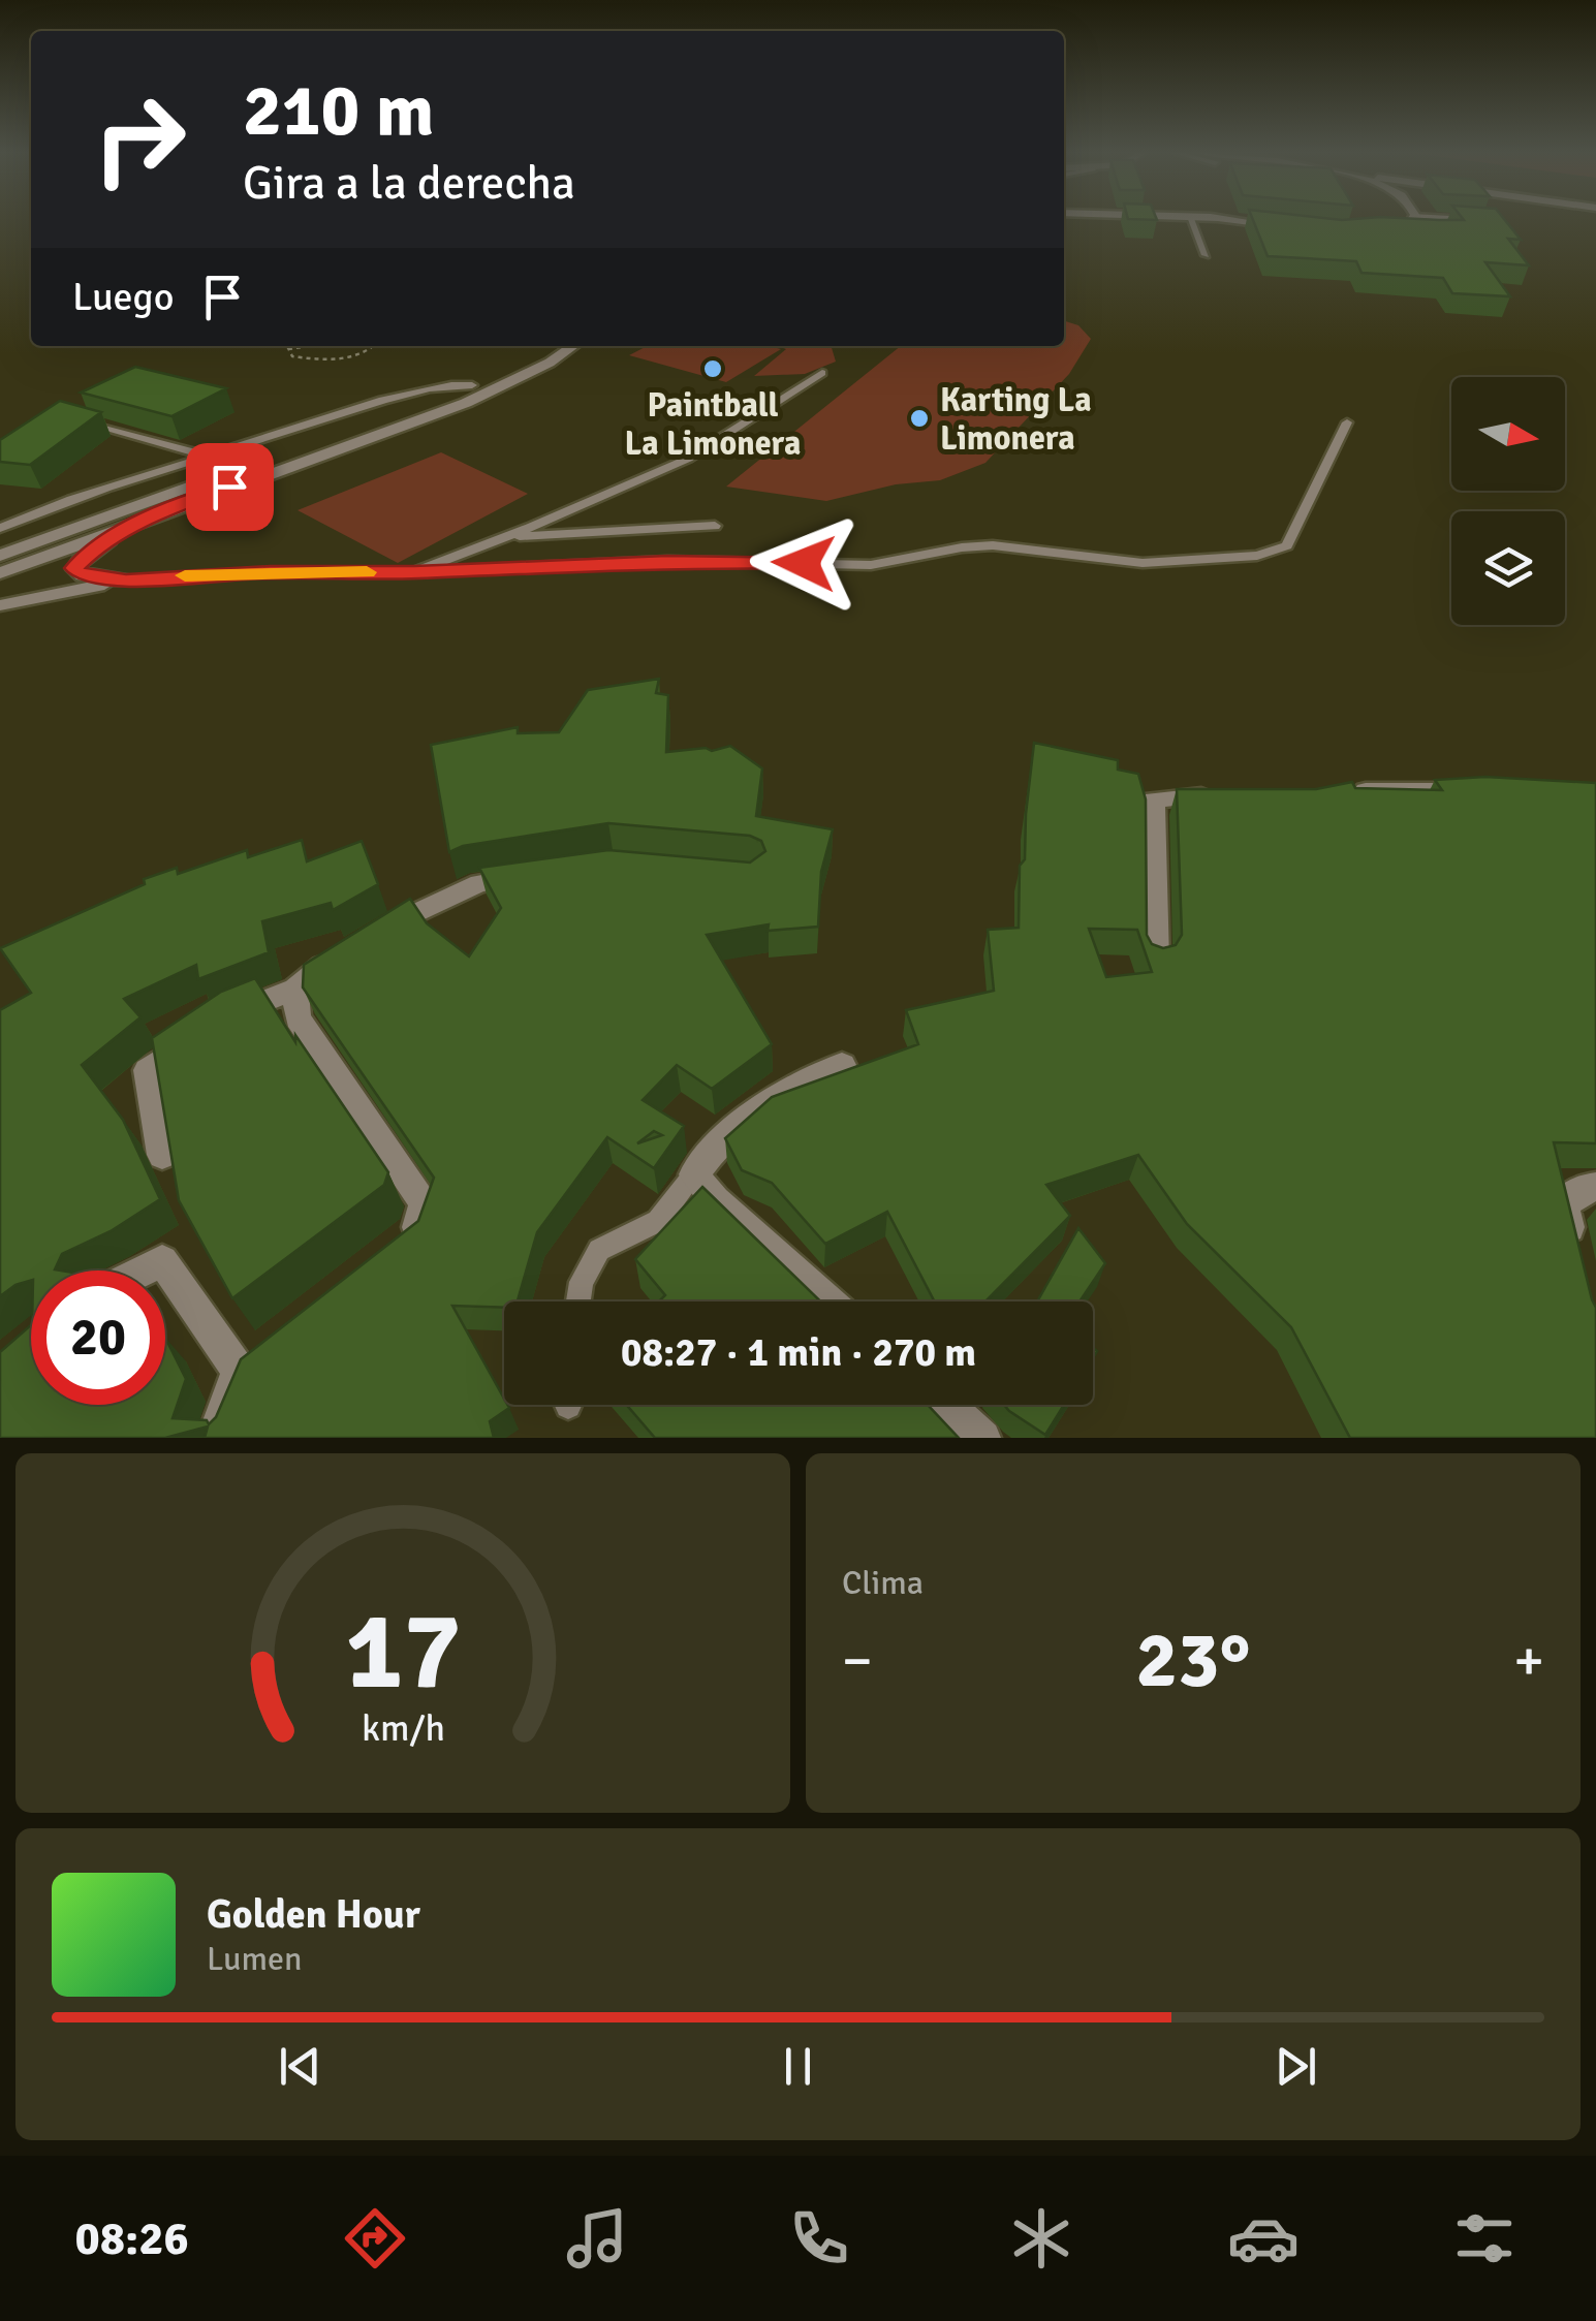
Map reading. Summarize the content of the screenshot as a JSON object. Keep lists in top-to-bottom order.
{
  "places": ["Paintball La Limonera", "Karting La Limonera"],
  "north": "right",
  "page": {
    "turn": ["210 m", "Gira a la derecha"],
    "then": "Luego",
    "limit": "20",
    "trip": "08:27 · 1 min · 270 m",
    "tile": "Clima",
    "heat": ["−", "23°", "+"],
    "song": ["Golden Hour", "Lumen"],
    "tabs": "08:26",
    "gauge": ["17", "km/h"]
  }
}
